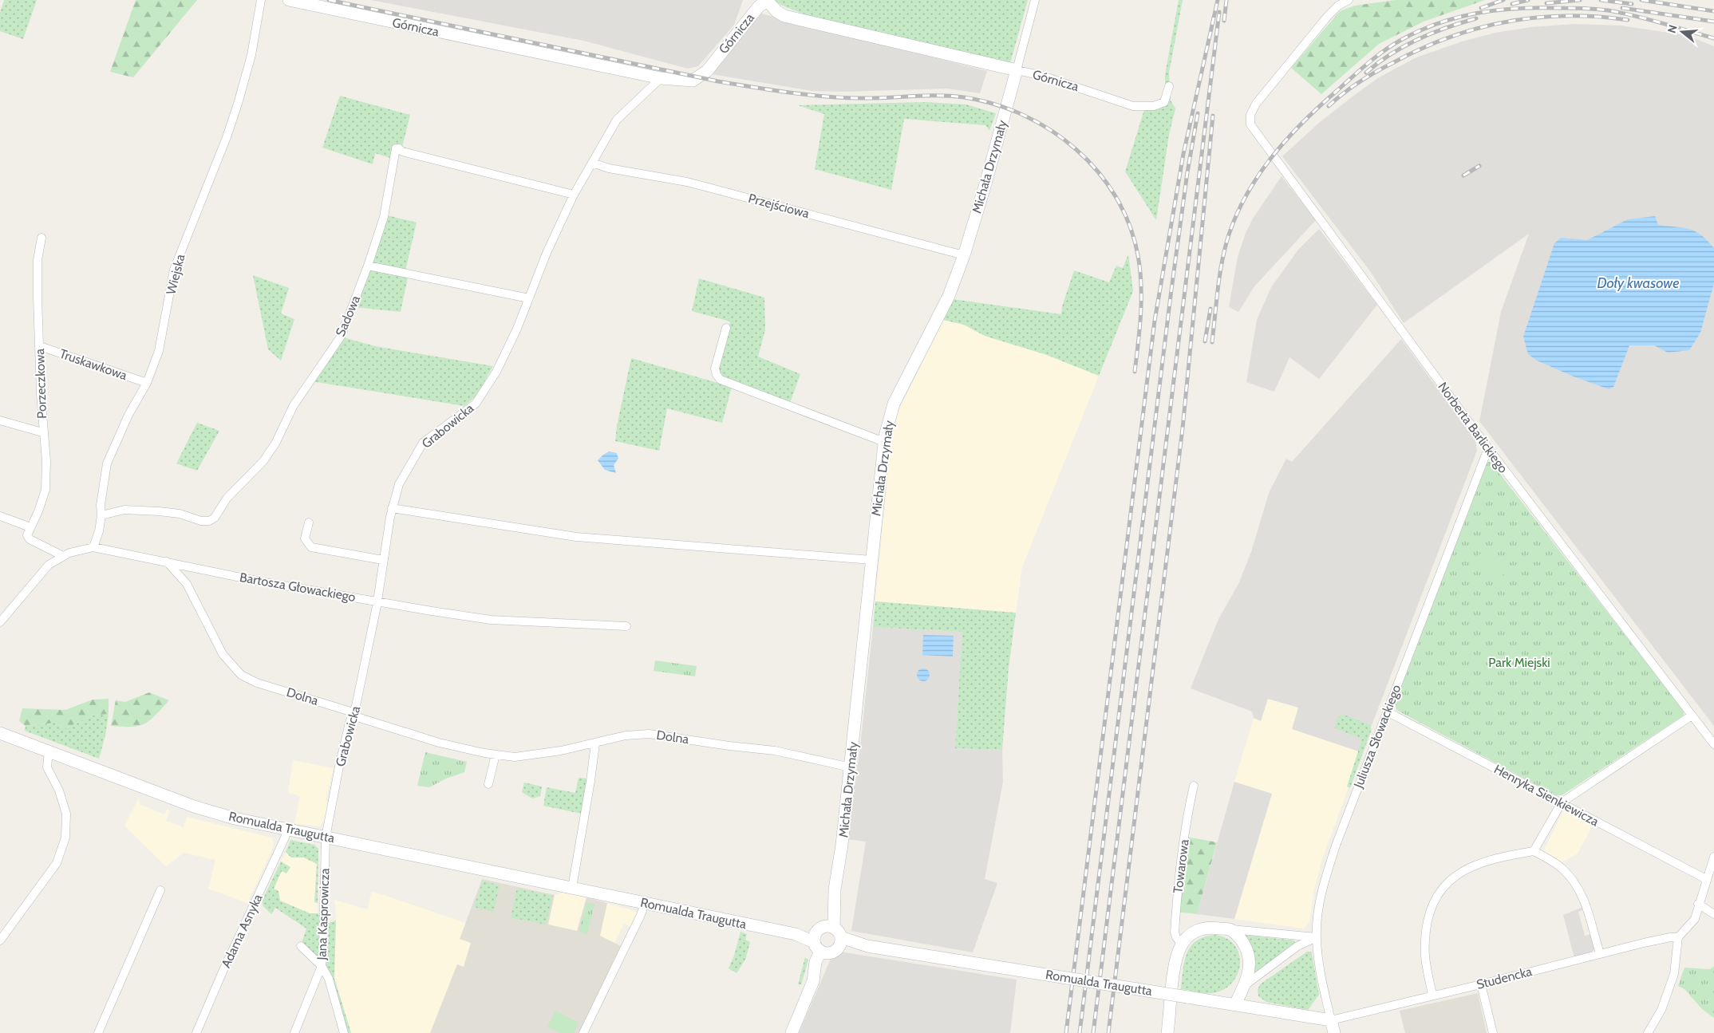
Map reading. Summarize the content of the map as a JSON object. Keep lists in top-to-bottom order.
{
  "streets": {
    "street": [
      "Górnicza",
      "Michała Drzymały",
      "Przejściowa",
      "Wiejska",
      "Sadowa",
      "Truskawkowa",
      "Porzeczkowa",
      "Grabowicka",
      "Norberta Barlickiego",
      "Bartosza Głowackiego",
      "Dolna",
      "Juliusza Słowackiego",
      "Henryka Sienkiewicza",
      "Romualda Traugutta",
      "Towarowa",
      "Jana Kasprowicza",
      "Adama Asnyka",
      "Studencka"
    ]
  },
  "crossings": [
    ["Górnicza", "Michała Drzymały"],
    ["Górnicza", "Grabowicka"],
    ["Michała Drzymały", "Przejściowa"],
    ["Michała Drzymały", "Dolna"],
    ["Michała Drzymały", "Romualda Traugutta"],
    ["Przejściowa", "Grabowicka"],
    ["Wiejska", "Sadowa"],
    ["Wiejska", "Truskawkowa"],
    ["Wiejska", "Bartosza Głowackiego"],
    ["Sadowa", "Grabowicka"],
    ["Truskawkowa", "Porzeczkowa"],
    ["Grabowicka", "Bartosza Głowackiego"],
    ["Grabowicka", "Dolna"],
    ["Grabowicka", "Romualda Traugutta"],
    ["Grabowicka", "Jana Kasprowicza"],
    ["Norberta Barlickiego", "Juliusza Słowackiego"],
    ["Bartosza Głowackiego", "Dolna"],
    ["Juliusza Słowackiego", "Henryka Sienkiewicza"],
    ["Juliusza Słowackiego", "Romualda Traugutta"],
    ["Juliusza Słowackiego", "Studencka"],
    ["Romualda Traugutta", "Jana Kasprowicza"],
    ["Romualda Traugutta", "Adama Asnyka"],
    ["Romualda Traugutta", "Studencka"]
  ],
  "water": ["Doły kwasowe"],
  "parks": ["Park Miejski"],
  "north": "left"
}
